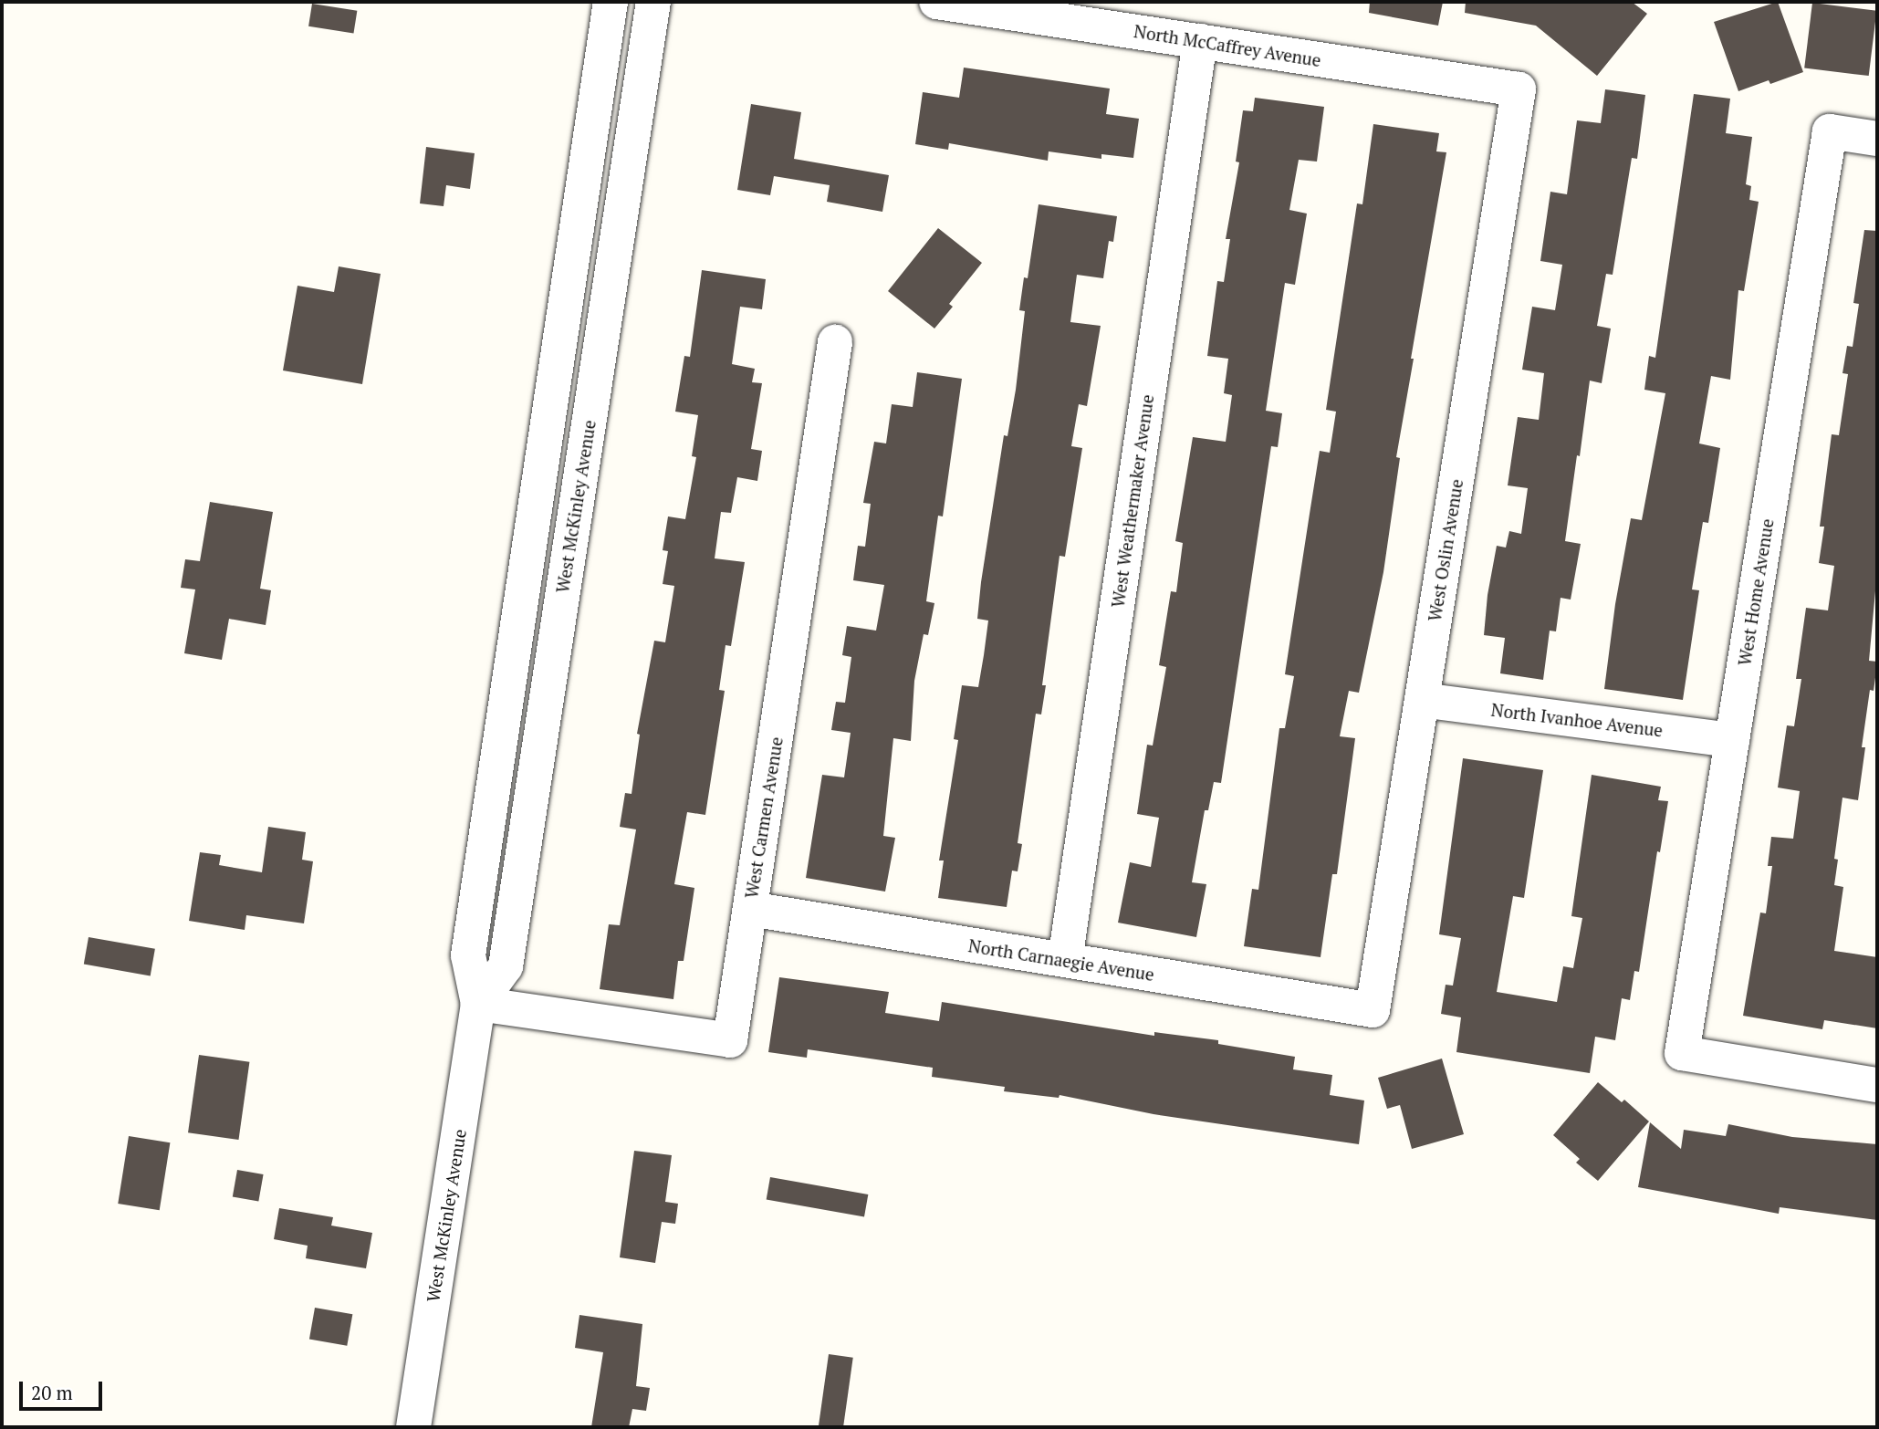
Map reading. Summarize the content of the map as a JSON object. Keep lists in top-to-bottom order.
{
  "streets": {
    "street": [
      "North McCaffrey Avenue",
      "West Weathermaker Avenue",
      "West McKinley Avenue",
      "West Oslin Avenue",
      "West Home Avenue",
      "North Ivanhoe Avenue",
      "West Carmen Avenue",
      "North Carnaegie Avenue"
    ]
  },
  "crossings": [
    ["North McCaffrey Avenue", "West Weathermaker Avenue"],
    ["North McCaffrey Avenue", "West Oslin Avenue"],
    ["West Weathermaker Avenue", "North Carnaegie Avenue"],
    ["West McKinley Avenue", "West Carmen Avenue"],
    ["West Oslin Avenue", "North Ivanhoe Avenue"],
    ["West Oslin Avenue", "North Carnaegie Avenue"],
    ["West Home Avenue", "North Ivanhoe Avenue"],
    ["West Carmen Avenue", "North Carnaegie Avenue"]
  ],
  "scale_bar": "20 m"
}
